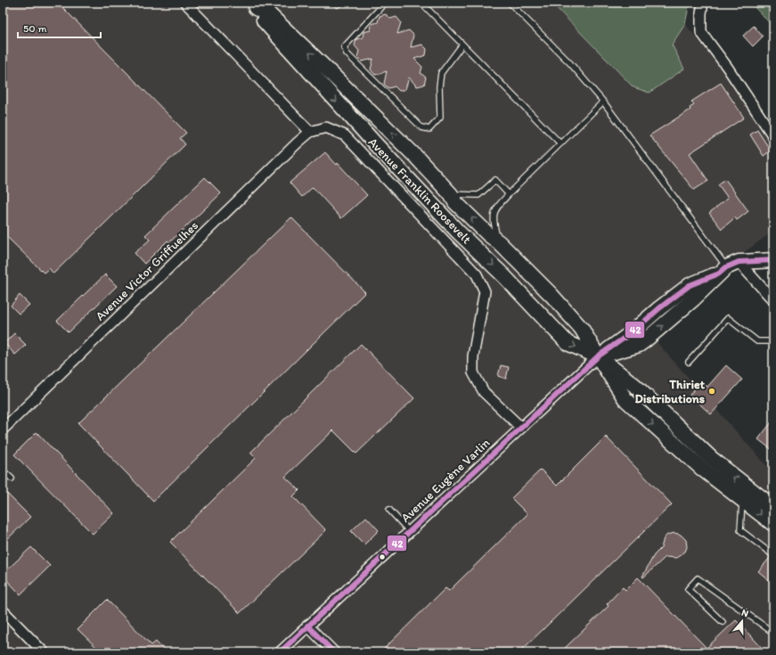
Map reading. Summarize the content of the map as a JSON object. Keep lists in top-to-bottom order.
{
  "streets": {
    "main road": ["Avenue Franklin Roosevelt"],
    "street": ["Avenue Victor Griffuelhes", "Avenue Eugène Varlin"]
  },
  "crossings": [
    ["Avenue Franklin Roosevelt", "Avenue Eugène Varlin"],
    ["Avenue Victor Griffuelhes", "Avenue Eugène Varlin"]
  ],
  "places": ["Thiriet Distributions"],
  "lines": ["transit line 42"],
  "scale_bar": "50 m",
  "north": "top"
}
